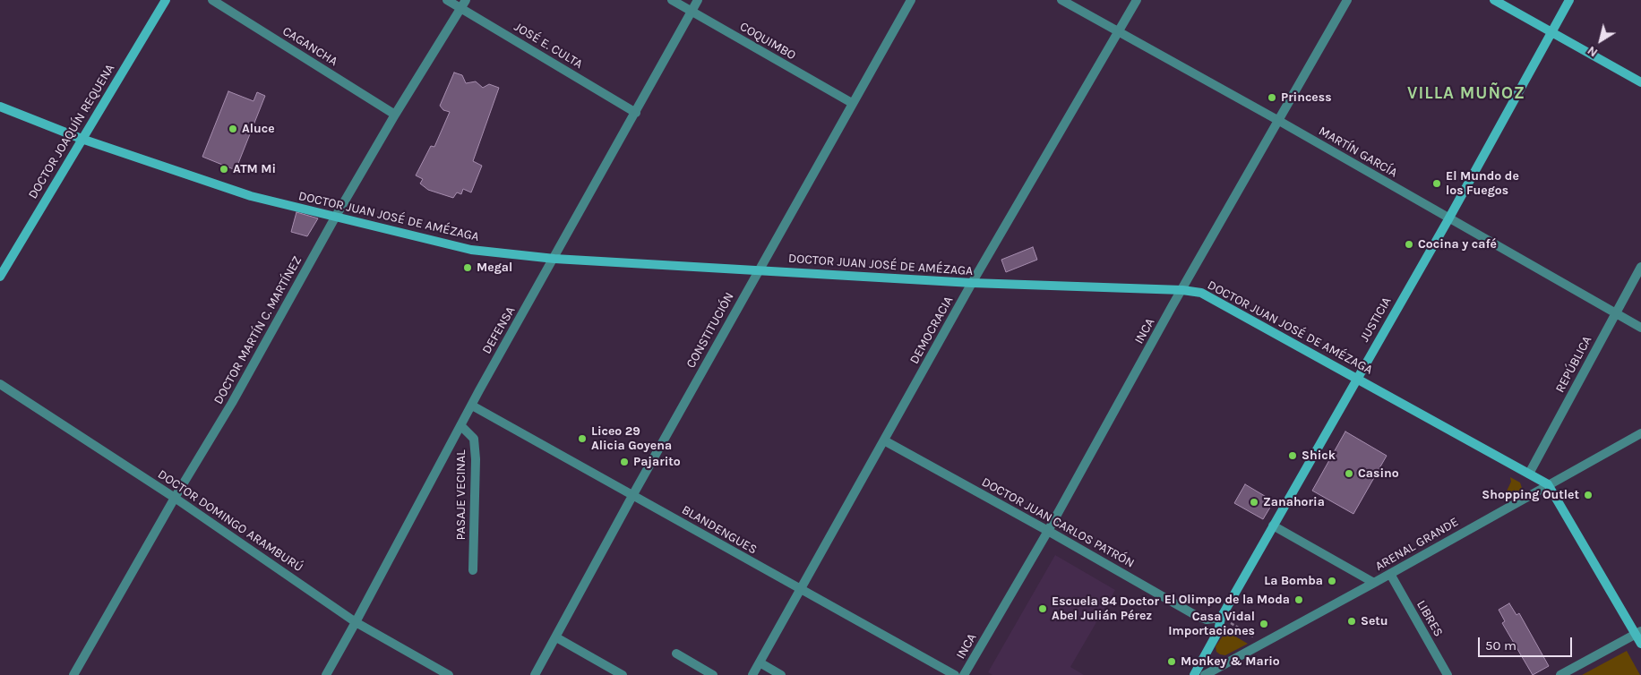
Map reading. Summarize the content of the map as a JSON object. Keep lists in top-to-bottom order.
{
  "streets": {
    "street": [
      "COQUIMBO",
      "JOSÉ E. CULTA",
      "CAGANCHA",
      "DOCTOR JOAQUÍN REQUENA",
      "MARTÍN GARCÍA",
      "DOCTOR JUAN JOSÉ DE AMÉZAGA",
      "JUSTICIA",
      "DOCTOR MARTÍN C. MARTÍNEZ",
      "DEFENSA",
      "CONSTITUCIÓN",
      "DEMOCRACIA",
      "INCA",
      "REPÚBLICA",
      "PASAJE VECINAL",
      "DOCTOR DOMINGO ARAMBURÚ",
      "DOCTOR JUAN CARLOS PATRÓN",
      "BLANDENGUES",
      "ARENAL GRANDE",
      "LIBRES"
    ]
  },
  "crossings": [
    ["COQUIMBO", "DEFENSA"],
    ["COQUIMBO", "CONSTITUCIÓN"],
    ["JOSÉ E. CULTA", "DOCTOR MARTÍN C. MARTÍNEZ"],
    ["JOSÉ E. CULTA", "DEFENSA"],
    ["CAGANCHA", "DOCTOR MARTÍN C. MARTÍNEZ"],
    ["DOCTOR JOAQUÍN REQUENA", "DOCTOR JUAN JOSÉ DE AMÉZAGA"],
    ["MARTÍN GARCÍA", "JUSTICIA"],
    ["MARTÍN GARCÍA", "DEMOCRACIA"],
    ["MARTÍN GARCÍA", "INCA"],
    ["MARTÍN GARCÍA", "REPÚBLICA"],
    ["DOCTOR JUAN JOSÉ DE AMÉZAGA", "JUSTICIA"],
    ["DOCTOR JUAN JOSÉ DE AMÉZAGA", "DOCTOR MARTÍN C. MARTÍNEZ"],
    ["DOCTOR JUAN JOSÉ DE AMÉZAGA", "DEFENSA"],
    ["DOCTOR JUAN JOSÉ DE AMÉZAGA", "CONSTITUCIÓN"],
    ["DOCTOR JUAN JOSÉ DE AMÉZAGA", "DEMOCRACIA"],
    ["DOCTOR JUAN JOSÉ DE AMÉZAGA", "INCA"],
    ["DOCTOR JUAN JOSÉ DE AMÉZAGA", "REPÚBLICA"],
    ["DOCTOR JUAN JOSÉ DE AMÉZAGA", "ARENAL GRANDE"],
    ["JUSTICIA", "DOCTOR JUAN CARLOS PATRÓN"],
    ["DOCTOR MARTÍN C. MARTÍNEZ", "DOCTOR DOMINGO ARAMBURÚ"],
    ["DEFENSA", "PASAJE VECINAL"],
    ["DEFENSA", "DOCTOR DOMINGO ARAMBURÚ"],
    ["DEFENSA", "BLANDENGUES"],
    ["CONSTITUCIÓN", "BLANDENGUES"],
    ["DEMOCRACIA", "DOCTOR JUAN CARLOS PATRÓN"],
    ["DEMOCRACIA", "BLANDENGUES"],
    ["INCA", "DOCTOR JUAN CARLOS PATRÓN"],
    ["ARENAL GRANDE", "LIBRES"]
  ],
  "districts": ["VILLA MUÑOZ"],
  "places": [
    "Princess",
    "Aluce",
    "ATM Mi",
    "El Mundo de los Fuegos",
    "Cocina y café",
    "Megal",
    "Liceo 29 Alicia Goyena",
    "Shick",
    "Pajarito",
    "Casino",
    "Shopping Outlet",
    "Zanahoria",
    "La Bomba",
    "El Olimpo de la Moda",
    "Escuela 84 Doctor Abel Julián Pérez",
    "Setu",
    "Casa Vidal Importaciones",
    "Monkey & Mario"
  ],
  "scale_bar": "50 m",
  "north": "bottom left"
}
